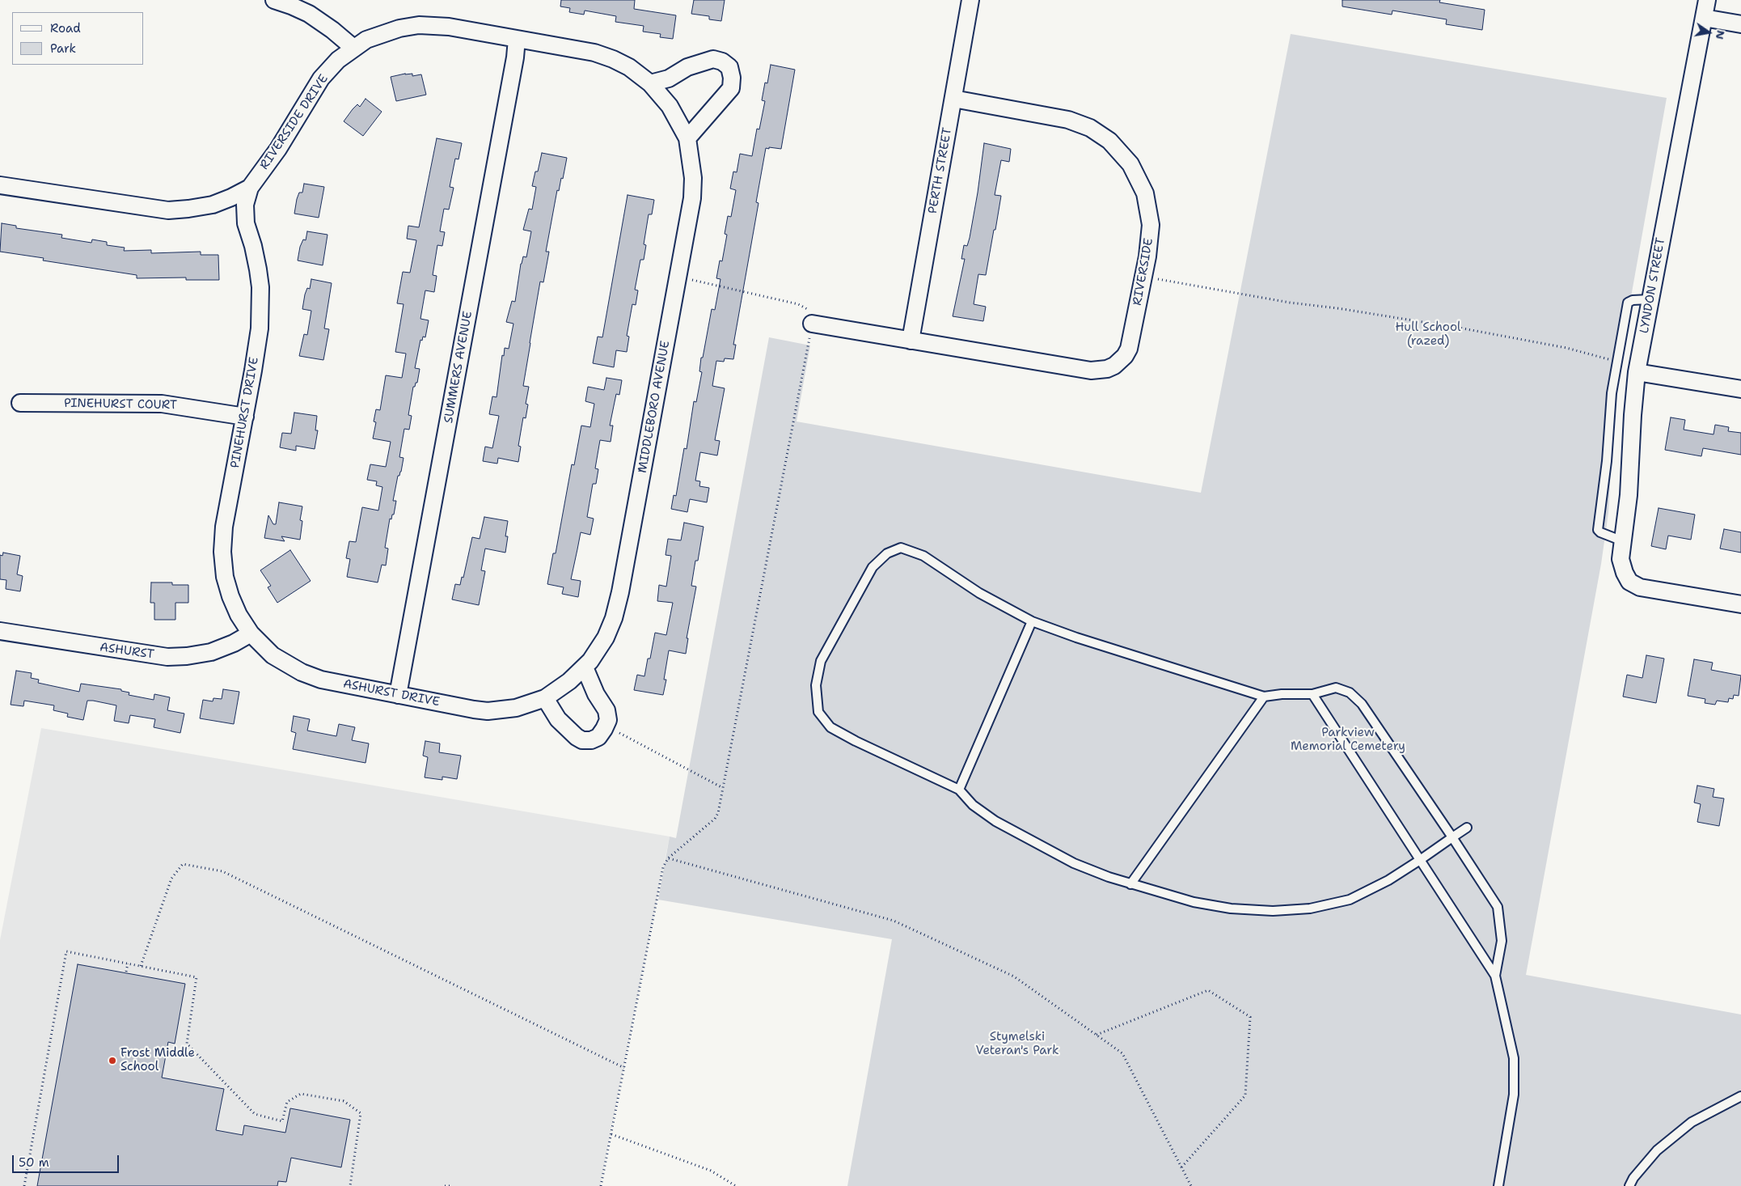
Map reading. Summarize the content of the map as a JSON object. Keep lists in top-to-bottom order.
{
  "streets": {
    "street": [
      "RIVERSIDE DRIVE",
      "PERTH STREET",
      "RIVERSIDE",
      "LYNDON STREET",
      "SUMMERS AVENUE",
      "PINEHURST COURT",
      "MIDDLEBORO AVENUE",
      "PINEHURST DRIVE",
      "ASHURST",
      "ASHURST DRIVE"
    ]
  },
  "crossings": [
    ["RIVERSIDE DRIVE", "SUMMERS AVENUE"],
    ["RIVERSIDE DRIVE", "MIDDLEBORO AVENUE"],
    ["RIVERSIDE DRIVE", "PINEHURST DRIVE"],
    ["PERTH STREET", "RIVERSIDE"],
    ["SUMMERS AVENUE", "ASHURST DRIVE"],
    ["PINEHURST COURT", "PINEHURST DRIVE"],
    ["MIDDLEBORO AVENUE", "ASHURST DRIVE"],
    ["PINEHURST DRIVE", "ASHURST"],
    ["PINEHURST DRIVE", "ASHURST DRIVE"],
    ["ASHURST", "ASHURST DRIVE"]
  ],
  "parks": ["Hull School (razed)", "Parkview Memorial Cemetery", "Stymelski Veteran's Park"],
  "places": ["Frost Middle School"],
  "legend": ["Road", "Park"],
  "scale_bar": "50 m",
  "north": "right"
}
